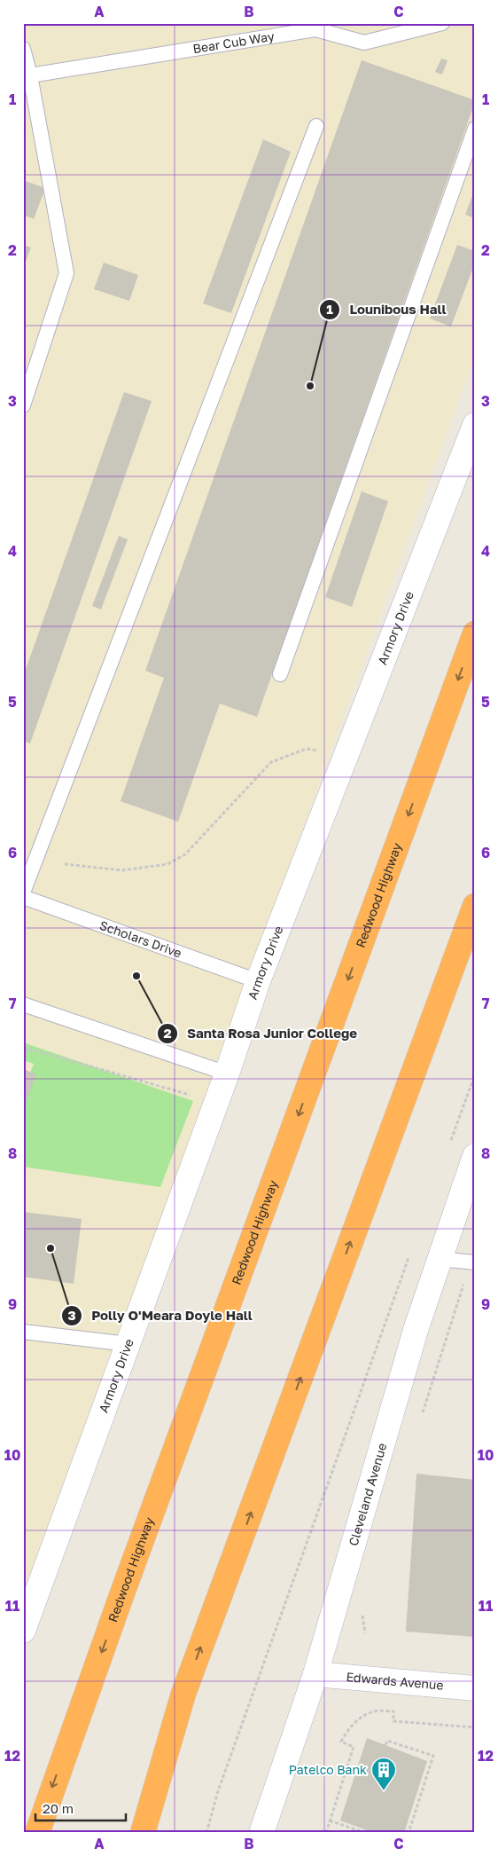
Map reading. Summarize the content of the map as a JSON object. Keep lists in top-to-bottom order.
{
  "streets": {
    "highway": ["Redwood Highway"],
    "street": ["Armory Drive", "Cleveland Avenue", "Edwards Avenue"],
    "lane": ["Bear Cub Way", "Scholars Drive"]
  },
  "crossings": [
    ["Armory Drive", "Scholars Drive"],
    ["Cleveland Avenue", "Edwards Avenue"]
  ],
  "places": {
    "other": ["Lounibous Hall", "Santa Rosa Junior College", "Polly O'Meara Doyle Hall"],
    "building": ["Patelco Bank"]
  },
  "scale_bar": "20 m",
  "grid": {
    "columns": ["A", "B", "C"],
    "rows": [
      "1",
      "2",
      "3",
      "4",
      "5",
      "6",
      "7",
      "8",
      "9",
      "10",
      "11",
      "12"
    ]
  }
}
